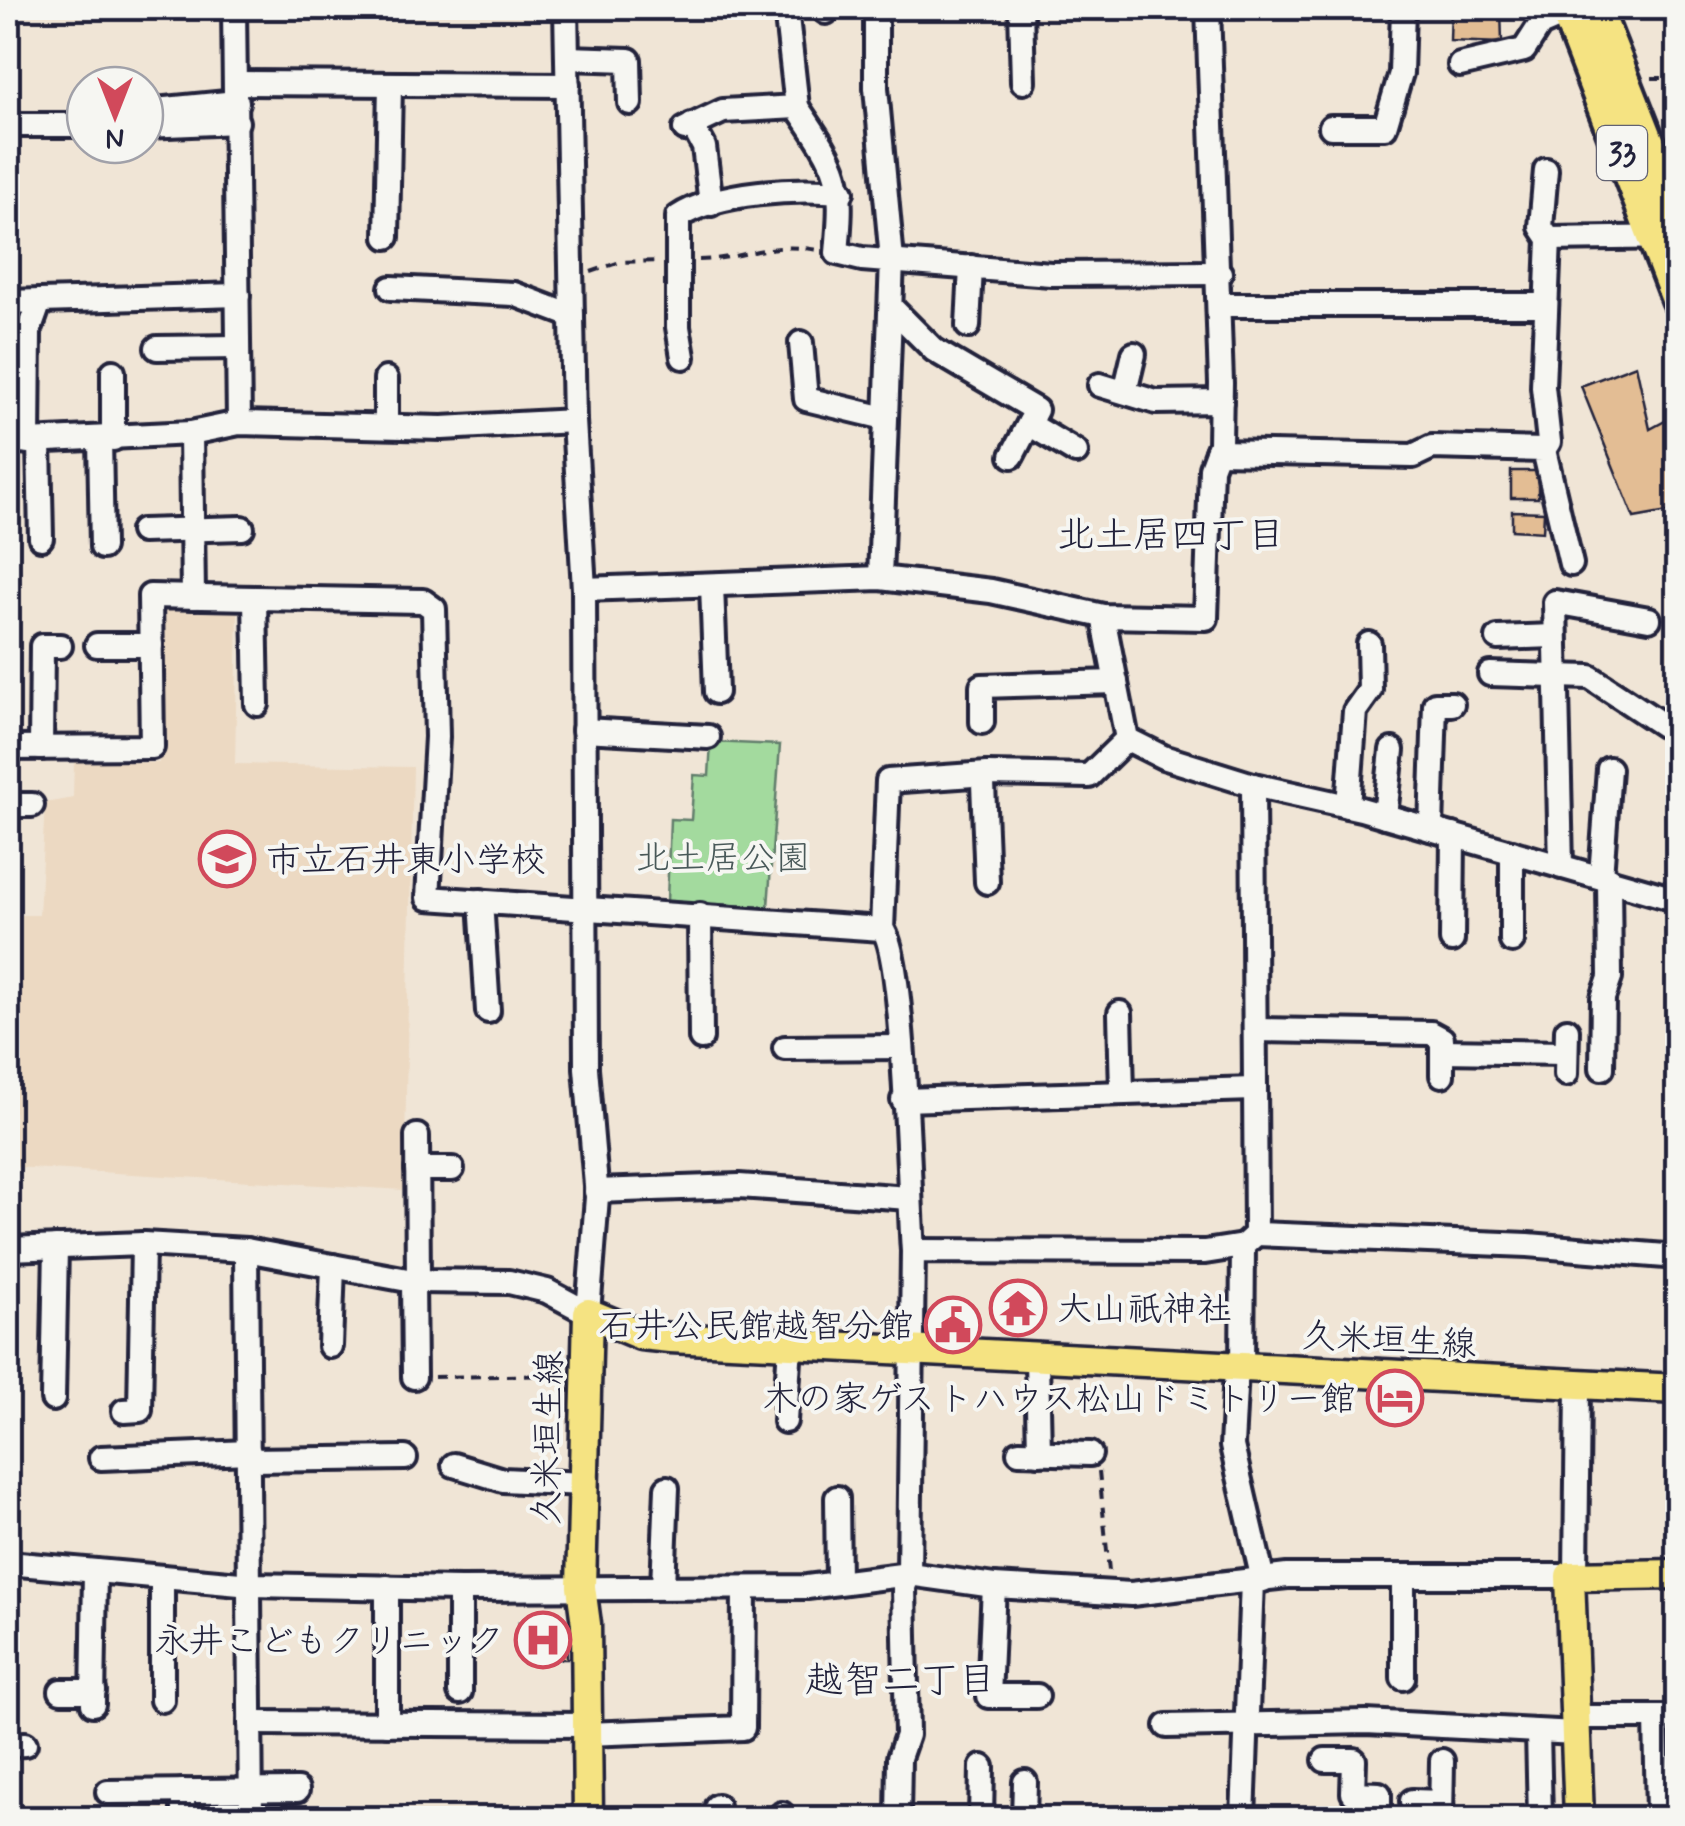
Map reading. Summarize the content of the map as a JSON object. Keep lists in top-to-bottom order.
{
  "streets": {
    "highway": ["33"],
    "main road": ["久米垣生線"]
  },
  "districts": ["北土居四丁目", "越智二丁目"],
  "parks": ["北土居公園"],
  "places": {
    "school or university": ["市立石井東小学校"],
    "temple": ["大山祇神社"],
    "public building": ["石井公民館越智分館"],
    "hotel": ["木の家ゲストハウス松山ドミトリー館"],
    "hospital": ["永井こどもクリニック"]
  },
  "north": "bottom"
}
